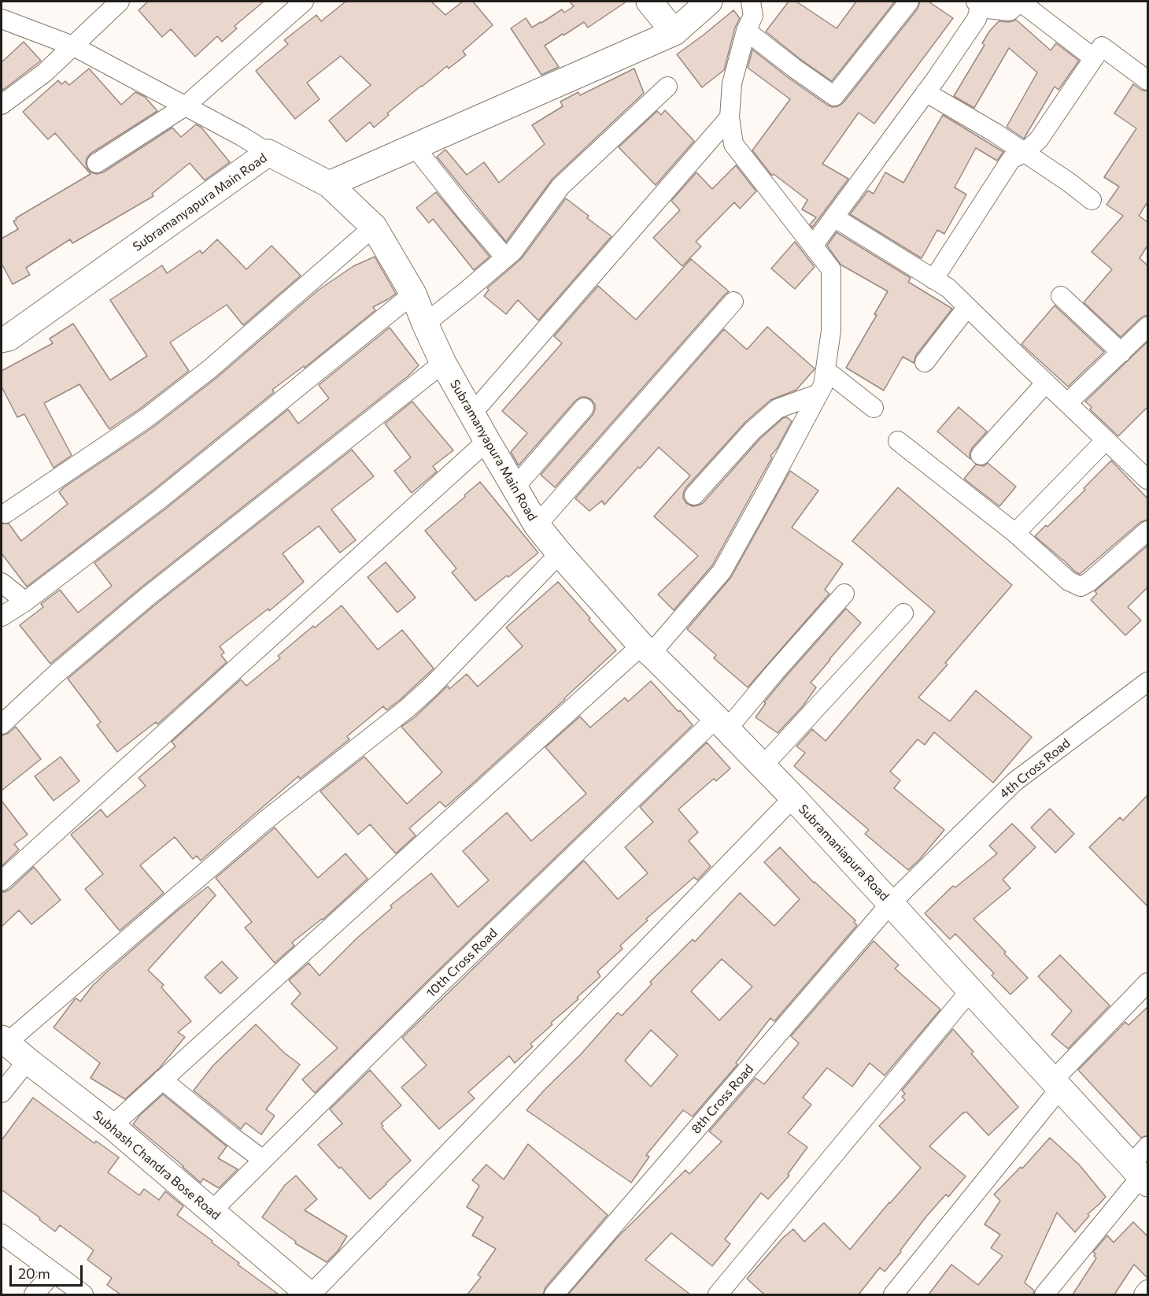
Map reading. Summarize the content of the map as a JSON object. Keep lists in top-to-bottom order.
{
  "streets": {
    "main road": ["Subramanyapura Main Road", "Subramaniapura Road", "Subhash Chandra Bose Road"],
    "street": ["4th Cross Road", "10th Cross Road", "8th Cross Road"]
  },
  "crossings": [
    ["Subramanyapura Main Road", "Subramaniapura Road"],
    ["4th Cross Road", "Subramaniapura Road"],
    ["4th Cross Road", "8th Cross Road"],
    ["Subramaniapura Road", "10th Cross Road"],
    ["Subramaniapura Road", "8th Cross Road"],
    ["10th Cross Road", "Subhash Chandra Bose Road"]
  ],
  "scale_bar": "20 m"
}
